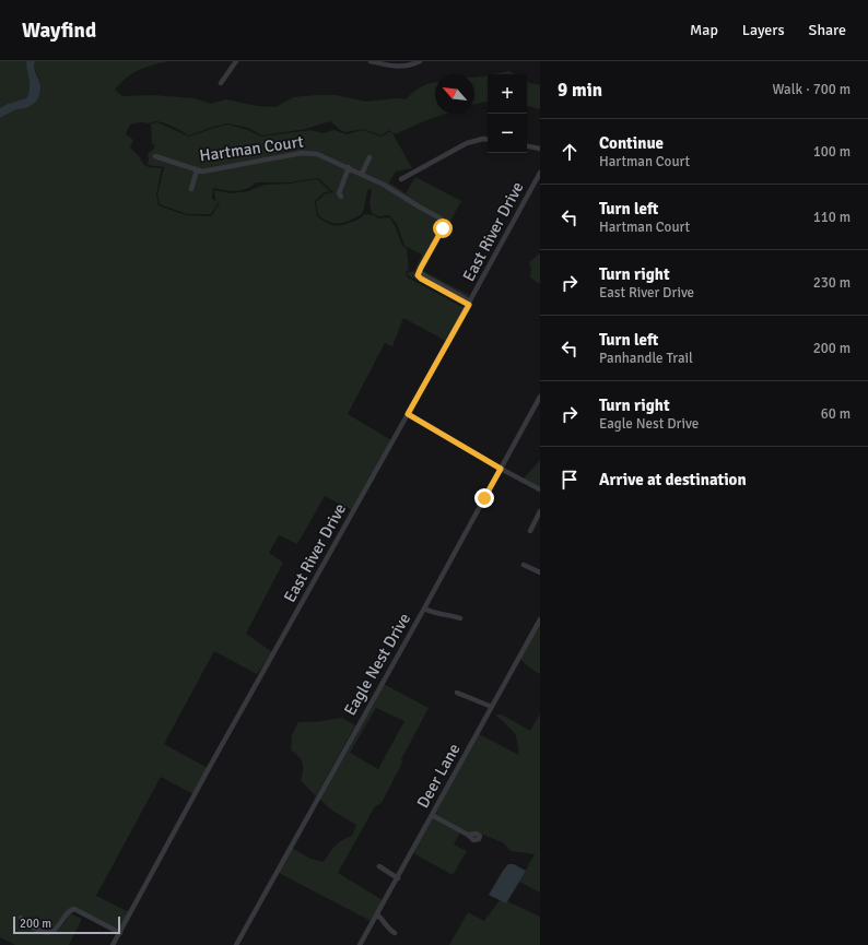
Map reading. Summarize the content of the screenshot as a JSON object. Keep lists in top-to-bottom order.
{
  "streets": {
    "street": [
      "Hartman Court",
      "East River Drive",
      "Eagle Nest Drive",
      "Deer Lane"
    ]
  },
  "crossings": [
    ["Hartman Court", "East River Drive"]
  ],
  "scale_bar": "200 m",
  "north": "top left",
  "page": {
    "header": "Wayfind",
    "nav": ["Map", "Layers", "Share"],
    "heading": ["9 min", "Walk · 700 m"],
    "map_buttons": ["+", "−"],
    "list": [
      ["Continue", "Hartman Court", "100 m"],
      ["Turn left", "Hartman Court", "110 m"],
      ["Turn right", "East River Drive", "230 m"],
      ["Turn left", "Panhandle Trail", "200 m"],
      ["Turn right", "Eagle Nest Drive", "60 m"],
      "Arrive at destination"
    ],
    "scale": "200 m"
  }
}
